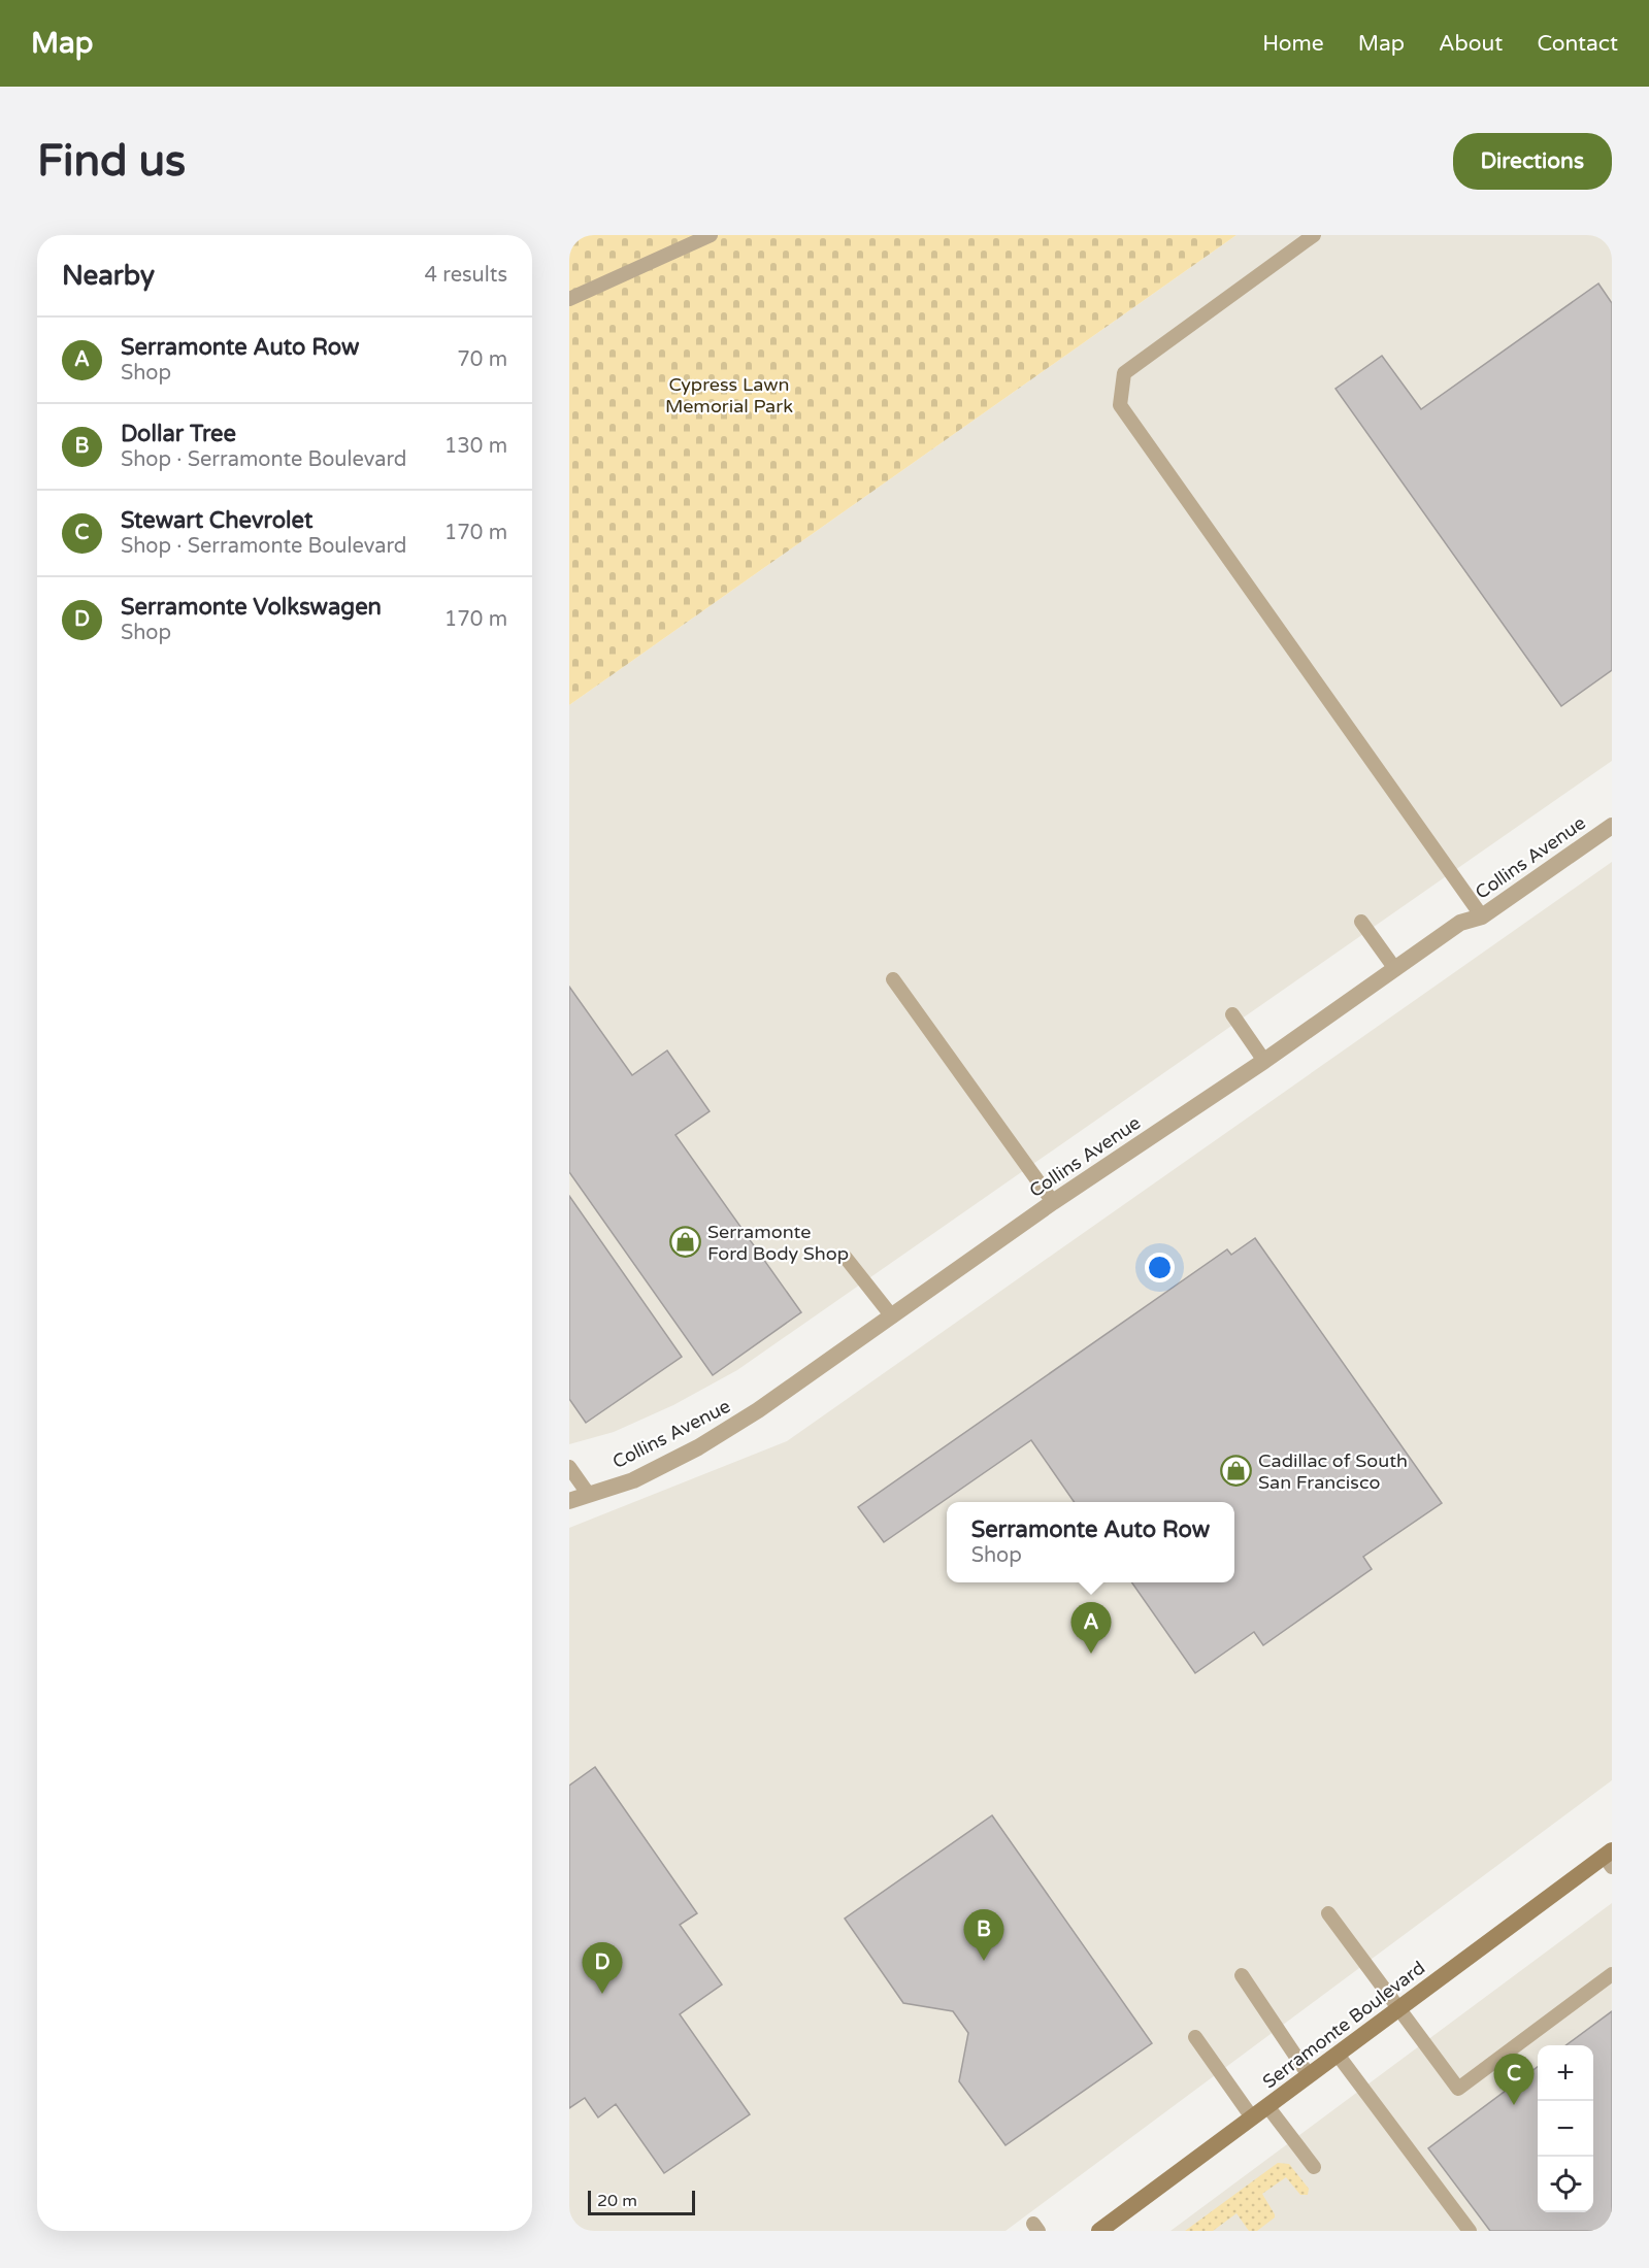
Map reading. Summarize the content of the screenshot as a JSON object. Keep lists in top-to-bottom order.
{
  "streets": {
    "main road": ["Serramonte Boulevard"],
    "street": ["Collins Avenue"]
  },
  "parks": ["Cypress Lawn Memorial Park"],
  "places": {
    "shop": ["Serramonte Ford Body Shop", "Cadillac of South San Francisco"]
  },
  "scale_bar": "20 m",
  "page": {
    "header": "Map",
    "nav": [
      "Home",
      "Map",
      "About",
      "Contact"
    ],
    "buttons": "Directions",
    "title": "Find us",
    "heading": ["Nearby", "4 results"],
    "list": [
      {
        "mark": "A",
        "name": "Serramonte Auto Row",
        "note": "Shop",
        "value": "70 m"
      },
      {
        "mark": "B",
        "name": "Dollar Tree",
        "note": "Shop · Serramonte Boulevard",
        "value": "130 m"
      },
      {
        "mark": "C",
        "name": "Stewart Chevrolet",
        "note": "Shop · Serramonte Boulevard",
        "value": "170 m"
      },
      {
        "mark": "D",
        "name": "Serramonte Volkswagen",
        "note": "Shop",
        "value": "170 m"
      }
    ],
    "popup": ["Serramonte Auto Row", "Shop"],
    "pins": [
      "A",
      "B",
      "D",
      "C"
    ],
    "map_buttons": ["+", "−"],
    "scale": "20 m"
  }
}
